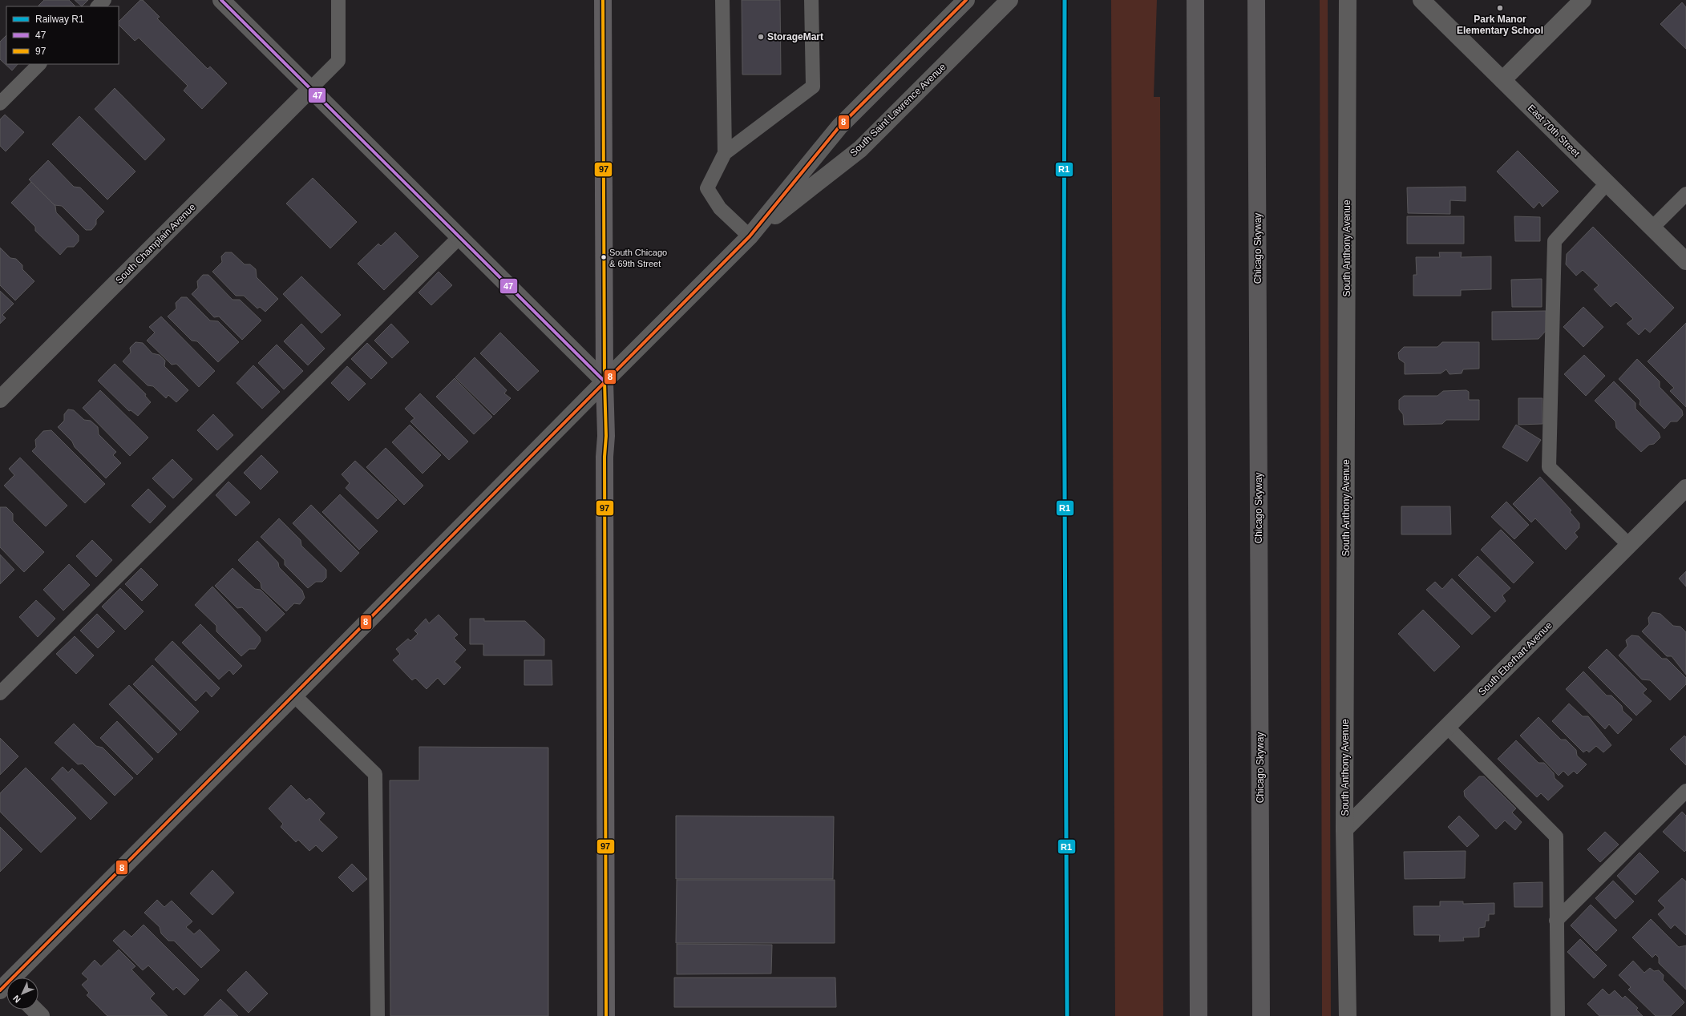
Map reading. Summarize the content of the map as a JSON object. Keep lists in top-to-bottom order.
{
  "streets": {
    "highway": ["Chicago Skyway"],
    "street": [
      "South Saint Lawrence Avenue",
      "East 70th Street",
      "South Champlain Avenue",
      "South Anthony Avenue",
      "South Eberhart Avenue"
    ]
  },
  "crossings": [
    ["South Anthony Avenue", "South Eberhart Avenue"]
  ],
  "places": ["Park Manor Elementary School", "StorageMart", "South Chicago & 69th Street"],
  "lines": [
    "rail line R1",
    "transit line 47",
    "transit line 97",
    "transit line 8"
  ],
  "legend": ["Railway R1", "47", "97"],
  "north": "bottom left"
}
